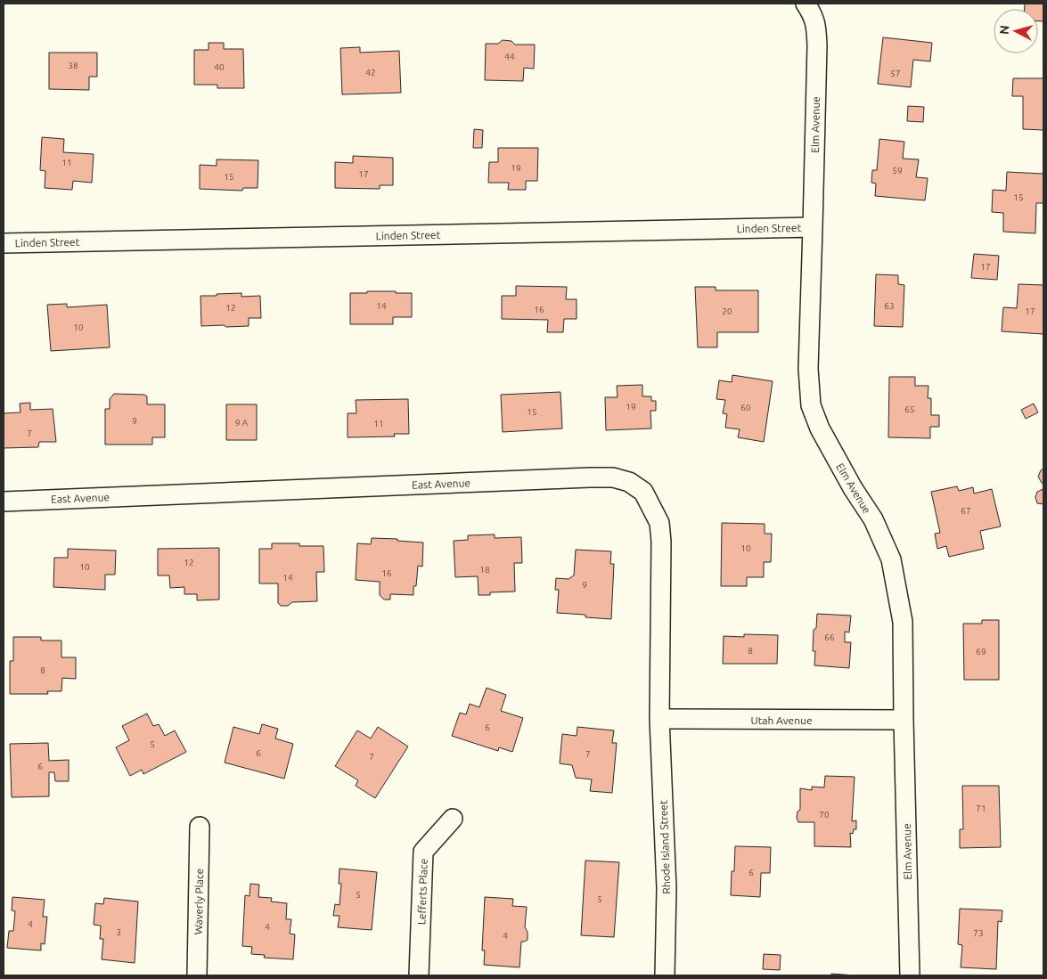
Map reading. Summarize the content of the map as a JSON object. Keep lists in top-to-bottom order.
{
  "streets": {
    "street": [
      "Elm Avenue",
      "Linden Street",
      "East Avenue",
      "Utah Avenue",
      "Rhode Island Street",
      "Lefferts Place",
      "Waverly Place"
    ]
  },
  "crossings": [
    ["Elm Avenue", "Linden Street"],
    ["Elm Avenue", "Utah Avenue"],
    ["East Avenue", "Utah Avenue"],
    ["East Avenue", "Rhode Island Street"],
    ["Utah Avenue", "Rhode Island Street"]
  ],
  "house_numbers": [
    "44",
    "38",
    "40",
    "42",
    "57",
    "11",
    "19",
    "59",
    "17",
    "15",
    "15",
    "17",
    "14",
    "63",
    "12",
    "16",
    "20",
    "17",
    "10",
    "19",
    "60",
    "65",
    "15",
    "9",
    "9 A",
    "11",
    "7",
    "67",
    "10",
    "12",
    "10",
    "18",
    "16",
    "14",
    "9",
    "66",
    "8",
    "69",
    "8",
    "6",
    "5",
    "6",
    "7",
    "7",
    "6",
    "71",
    "70",
    "6",
    "5",
    "5",
    "4",
    "4",
    "3",
    "73",
    "4"
  ],
  "north": "left"
}
